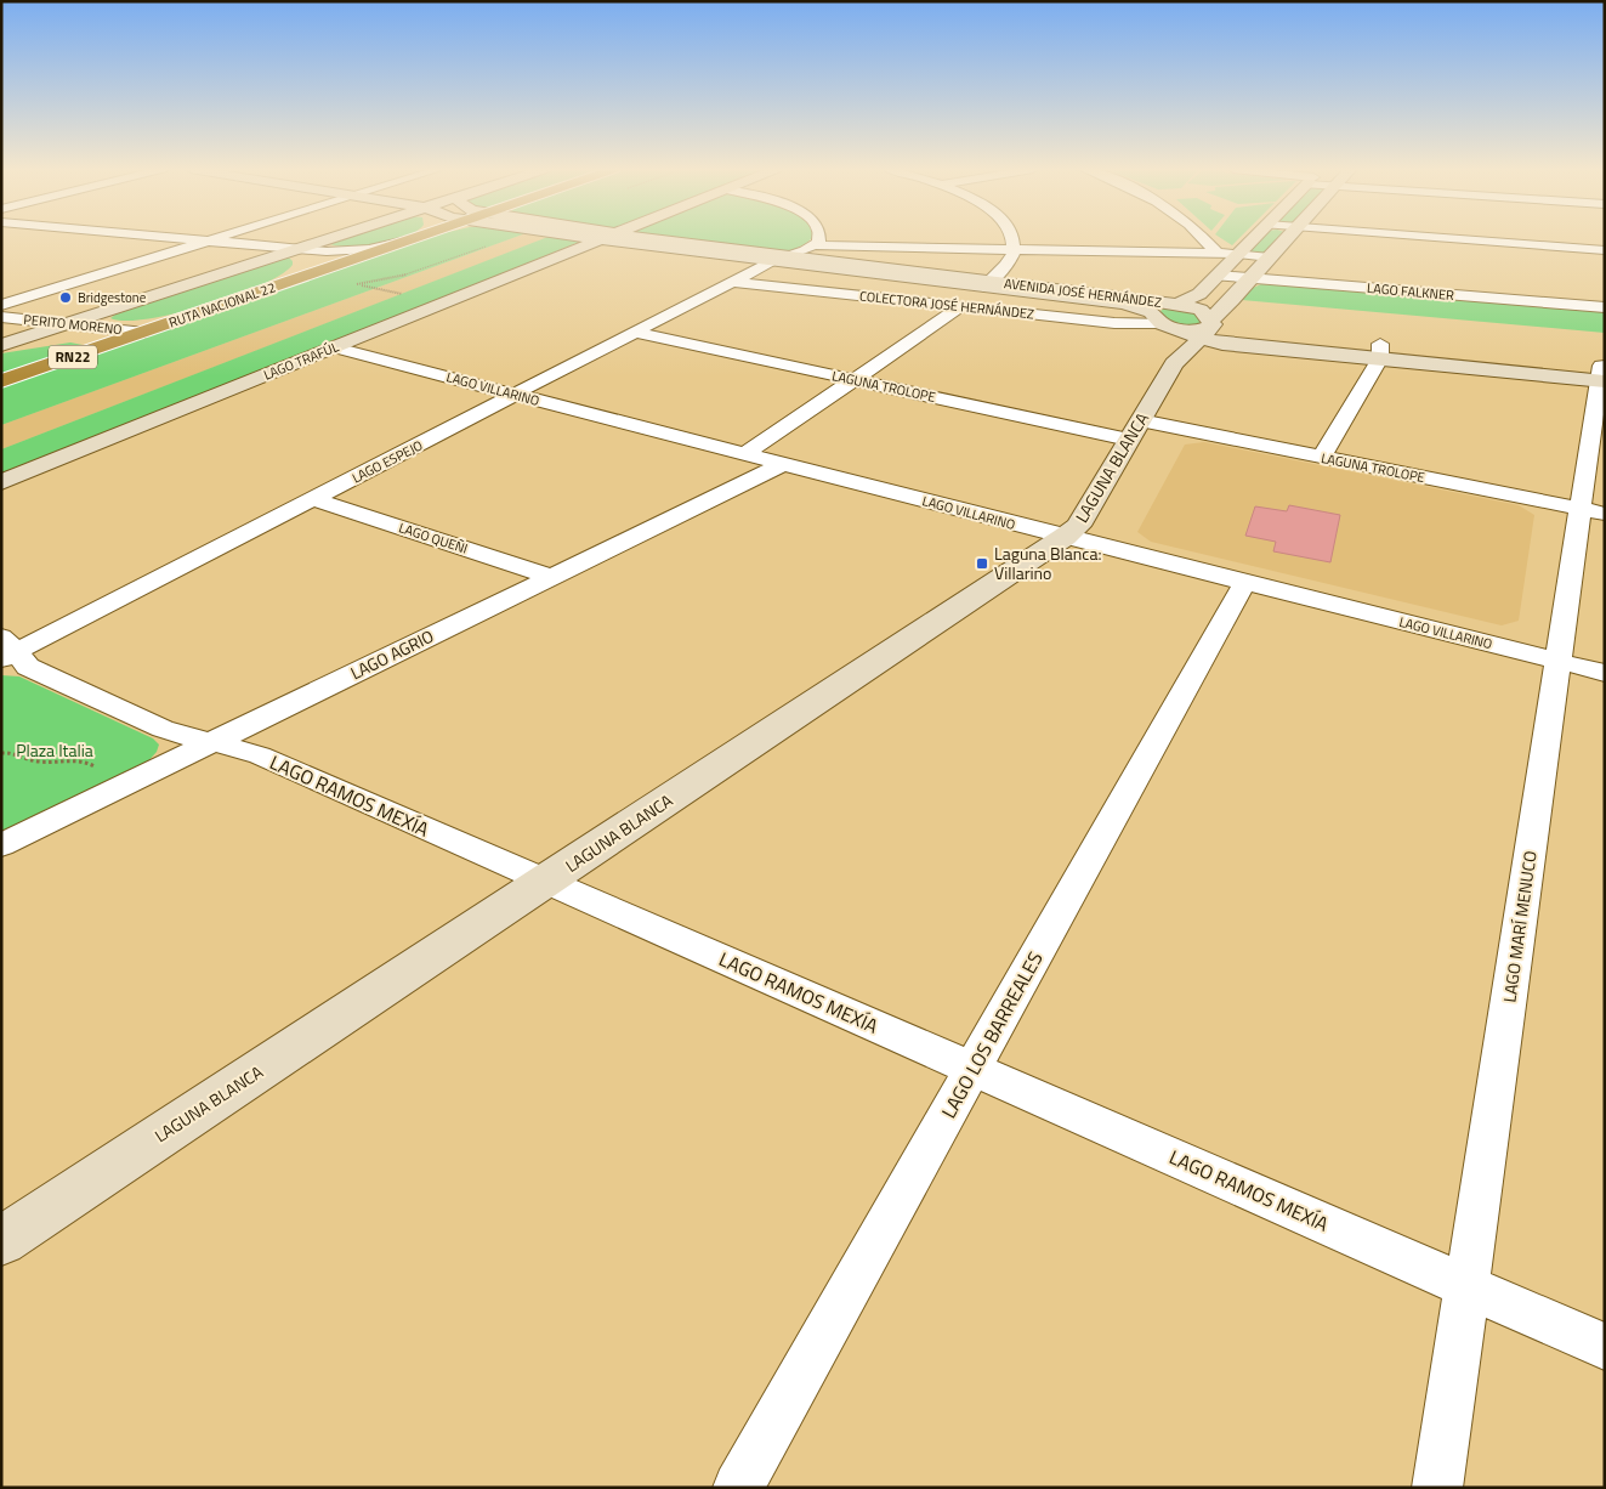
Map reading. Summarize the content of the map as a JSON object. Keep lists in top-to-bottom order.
{
  "streets": {
    "highway": ["RUTA NACIONAL 22", "RN22"],
    "main road": ["AVENIDA JOSÉ HERNÁNDEZ", "LAGO TRAFÚL", "LAGUNA BLANCA"],
    "street": [
      "LAGO FALKNER",
      "COLECTORA JOSÉ HERNÁNDEZ",
      "PERITO MORENO",
      "LAGUNA TROLOPE",
      "LAGO VILLARINO",
      "LAGO ESPEJO",
      "LAGO QUEÑI",
      "LAGO AGRIO",
      "LAGO RAMOS MEXÍA",
      "LAGO MARÍ MENUCO",
      "LAGO LOS BARREALES"
    ]
  },
  "crossings": [
    ["LAGO FALKNER", "LAGUNA BLANCA"],
    ["AVENIDA JOSÉ HERNÁNDEZ", "COLECTORA JOSÉ HERNÁNDEZ"],
    ["AVENIDA JOSÉ HERNÁNDEZ", "LAGO ESPEJO"],
    ["AVENIDA JOSÉ HERNÁNDEZ", "LAGUNA BLANCA"],
    ["AVENIDA JOSÉ HERNÁNDEZ", "LAGO MARÍ MENUCO"],
    ["RUTA NACIONAL 22", "PERITO MORENO"],
    ["COLECTORA JOSÉ HERNÁNDEZ", "LAGO ESPEJO"],
    ["LAGO TRAFÚL", "LAGO VILLARINO"],
    ["LAGUNA TROLOPE", "LAGO ESPEJO"],
    ["LAGUNA TROLOPE", "LAGUNA BLANCA"],
    ["LAGUNA TROLOPE", "LAGO MARÍ MENUCO"],
    ["LAGO VILLARINO", "LAGO ESPEJO"],
    ["LAGO VILLARINO", "LAGUNA BLANCA"],
    ["LAGO VILLARINO", "LAGO AGRIO"],
    ["LAGO VILLARINO", "LAGO MARÍ MENUCO"],
    ["LAGO VILLARINO", "LAGO LOS BARREALES"],
    ["LAGO ESPEJO", "LAGO QUEÑI"],
    ["LAGO ESPEJO", "LAGO RAMOS MEXÍA"],
    ["LAGUNA BLANCA", "LAGO RAMOS MEXÍA"],
    ["LAGO QUEÑI", "LAGO AGRIO"],
    ["LAGO AGRIO", "LAGO RAMOS MEXÍA"],
    ["LAGO RAMOS MEXÍA", "LAGO MARÍ MENUCO"],
    ["LAGO RAMOS MEXÍA", "LAGO LOS BARREALES"]
  ],
  "parks": ["Plaza Italia"],
  "places": {
    "other": ["Bridgestone"],
    "transit": ["Laguna Blanca: Villarino"]
  }
}
